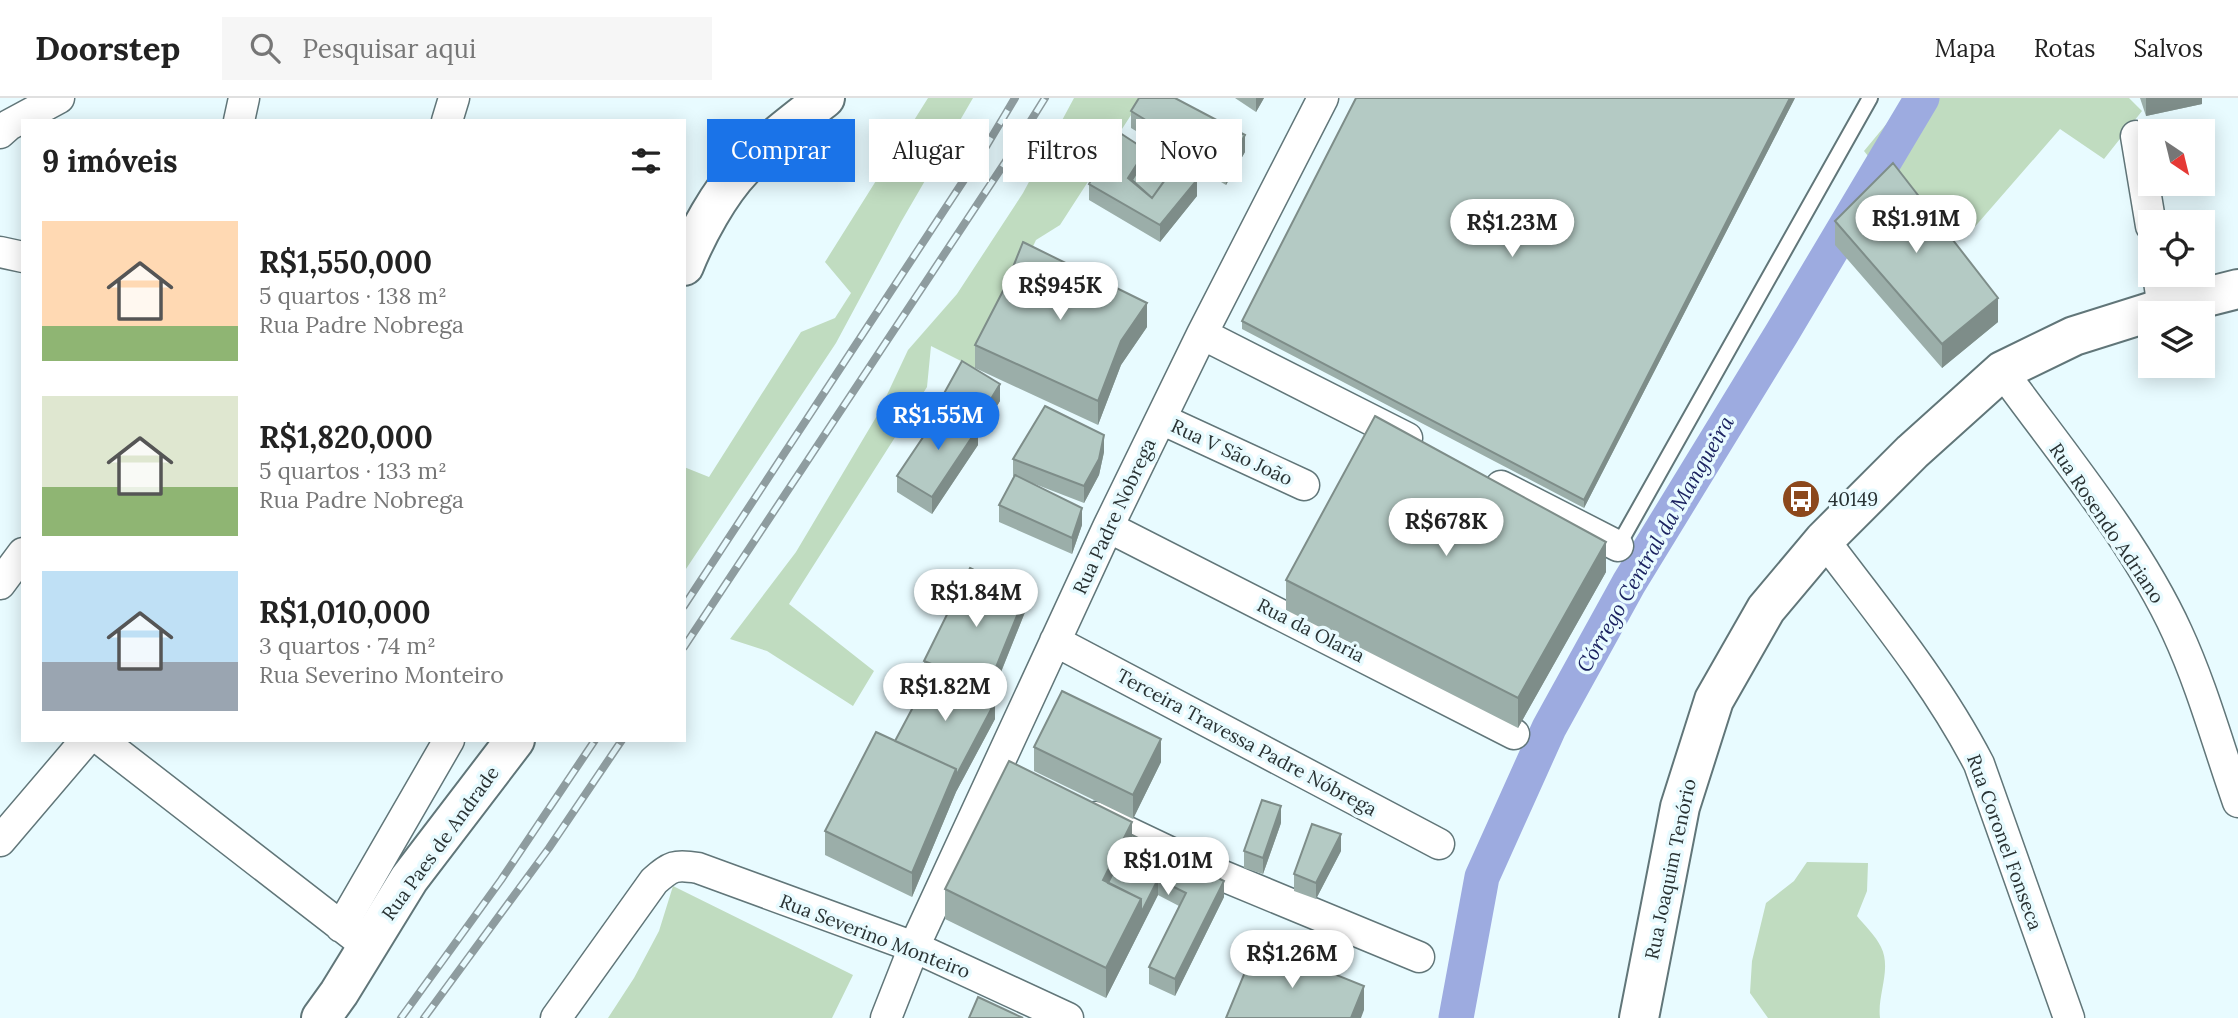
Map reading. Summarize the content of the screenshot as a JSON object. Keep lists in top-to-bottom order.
{
  "streets": {
    "street": [
      "Rua V São João",
      "Rua Padre Nobrega",
      "Rua Rosendo Adriano",
      "Rua da Olaria",
      "Terceira Travessa Padre Nóbrega",
      "Rua Coronel Fonseca",
      "Rua Paes de Andrade",
      "Rua Joaquim Tenório",
      "Rua Severino Monteiro"
    ]
  },
  "crossings": [
    ["Rua V São João", "Rua Padre Nobrega"],
    ["Rua Padre Nobrega", "Rua da Olaria"],
    ["Rua Padre Nobrega", "Terceira Travessa Padre Nóbrega"],
    ["Rua Padre Nobrega", "Rua Severino Monteiro"],
    ["Rua Rosendo Adriano", "Rua Joaquim Tenório"],
    ["Rua Coronel Fonseca", "Rua Joaquim Tenório"]
  ],
  "water": ["Córrego Central da Mangueira"],
  "places": {
    "bus stop": ["40149"]
  },
  "north": "bottom right",
  "page": {
    "header": "Doorstep",
    "search": "Pesquisar aqui",
    "nav": ["Mapa", "Rotas", "Salvos"],
    "chip": [
      "Comprar",
      "Alugar",
      "Filtros",
      "Novo"
    ],
    "heading": "9 imóveis",
    "price": [
      "R$1.91M",
      "R$1.23M",
      "R$945K",
      "R$1.55M",
      "R$678K",
      "R$1.84M",
      "R$1.82M",
      "R$1.01M",
      "R$1.26M"
    ],
    "list": [
      {
        "name": "R$1,550,000",
        "note": "5 quartos · 138 m² · Rua Padre Nobrega"
      },
      {
        "name": "R$1,820,000",
        "note": "5 quartos · 133 m² · Rua Padre Nobrega"
      },
      {
        "name": "R$1,010,000",
        "note": "3 quartos · 74 m² · Rua Severino Monteiro"
      }
    ]
  }
}
